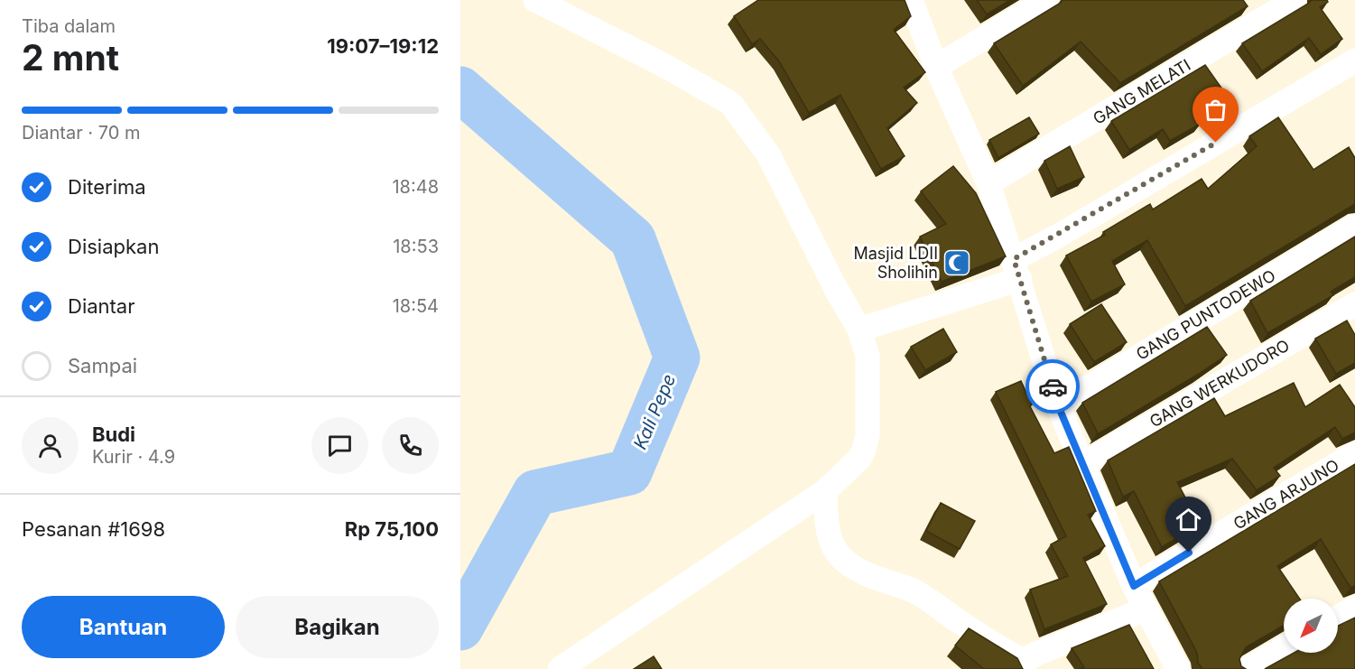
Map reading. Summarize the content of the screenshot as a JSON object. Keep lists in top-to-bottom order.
{
  "streets": {
    "street": [
      "GANG MELATI",
      "GANG PUNTODEWO",
      "GANG WERKUDORO",
      "GANG ARJUNO"
    ]
  },
  "water": ["Kali Pepe"],
  "places": {
    "mosque": ["Masjid LDII Sholihin"]
  },
  "north": "bottom left",
  "page": {
    "heading": ["2 mnt", "Tiba dalam", "19:07–19:12"],
    "panel": [
      "Budi",
      "Kurir · 4.9",
      "Pesanan #1698",
      "Rp 75,100"
    ],
    "bar": "Diantar · 70 m",
    "list": [
      ["Diterima", "18:48"],
      ["Disiapkan", "18:53"],
      ["Diantar", "18:54"],
      "Sampai"
    ],
    "buttons": ["Bantuan", "Bagikan"]
  }
}
